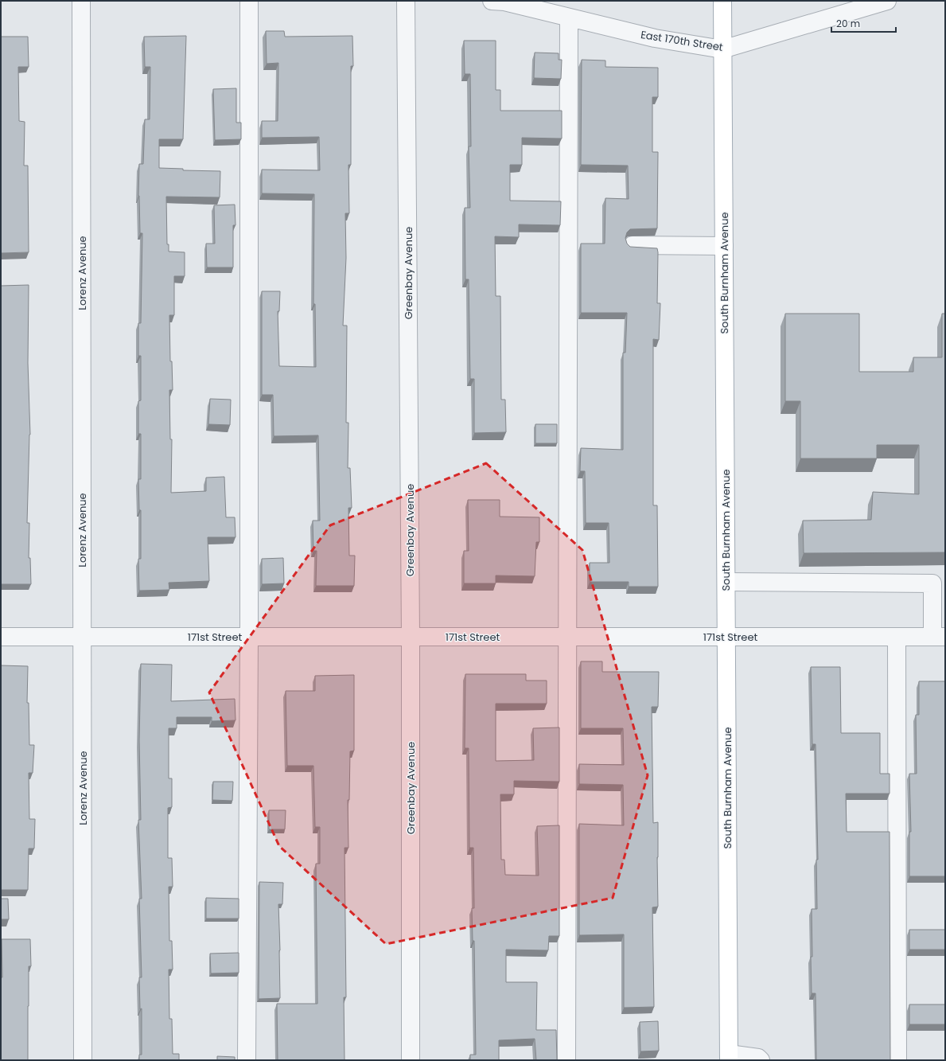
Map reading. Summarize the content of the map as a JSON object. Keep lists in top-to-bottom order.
{
  "streets": {
    "main road": ["South Burnham Avenue"],
    "street": [
      "East 170th Street",
      "Lorenz Avenue",
      "Greenbay Avenue",
      "171st Street"
    ]
  },
  "crossings": [
    ["East 170th Street", "South Burnham Avenue"],
    ["Lorenz Avenue", "171st Street"],
    ["Greenbay Avenue", "171st Street"],
    ["South Burnham Avenue", "171st Street"]
  ],
  "scale_bar": "20 m"
}
